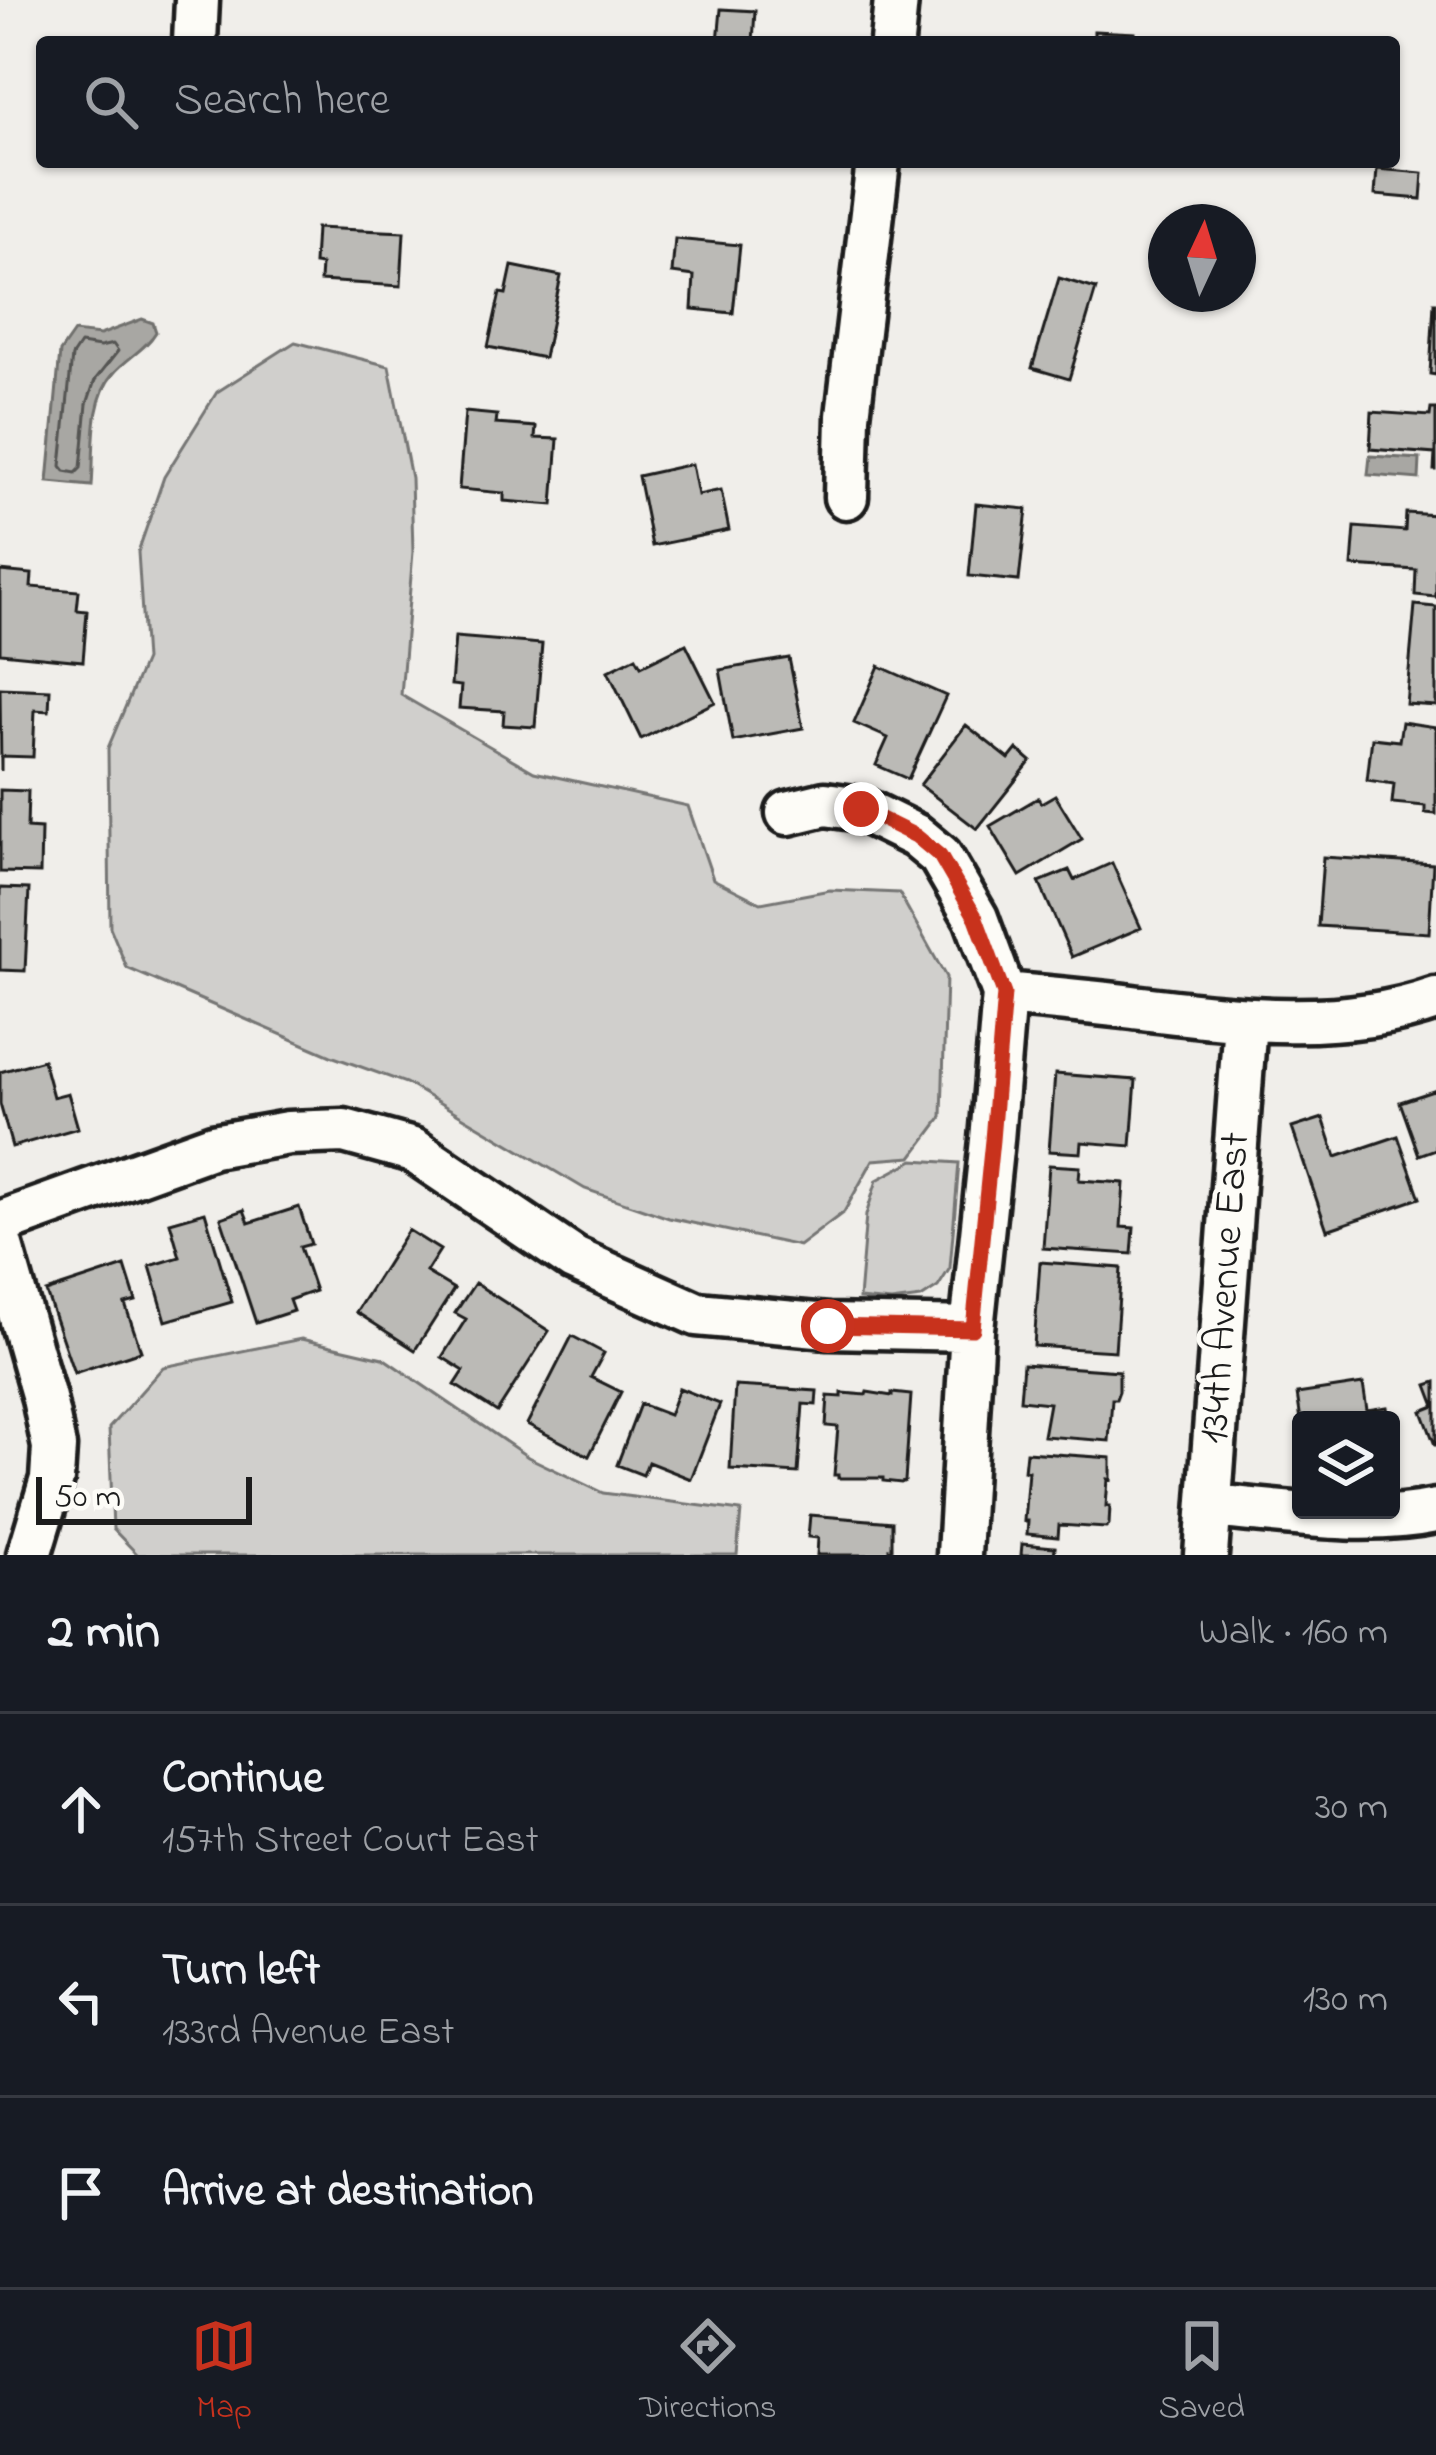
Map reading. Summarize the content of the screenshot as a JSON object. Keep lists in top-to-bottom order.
{
  "streets": {
    "street": ["134th Avenue East"]
  },
  "scale_bar": "50 m",
  "north": "top",
  "page": {
    "search": "Search here",
    "scale": "50 m",
    "heading": ["2 min", "Walk · 160 m"],
    "list": [
      ["Continue", "157th Street Court East", "30 m"],
      ["Turn left", "133rd Avenue East", "130 m"],
      "Arrive at destination"
    ],
    "nav": ["Map", "Directions", "Saved"]
  }
}
